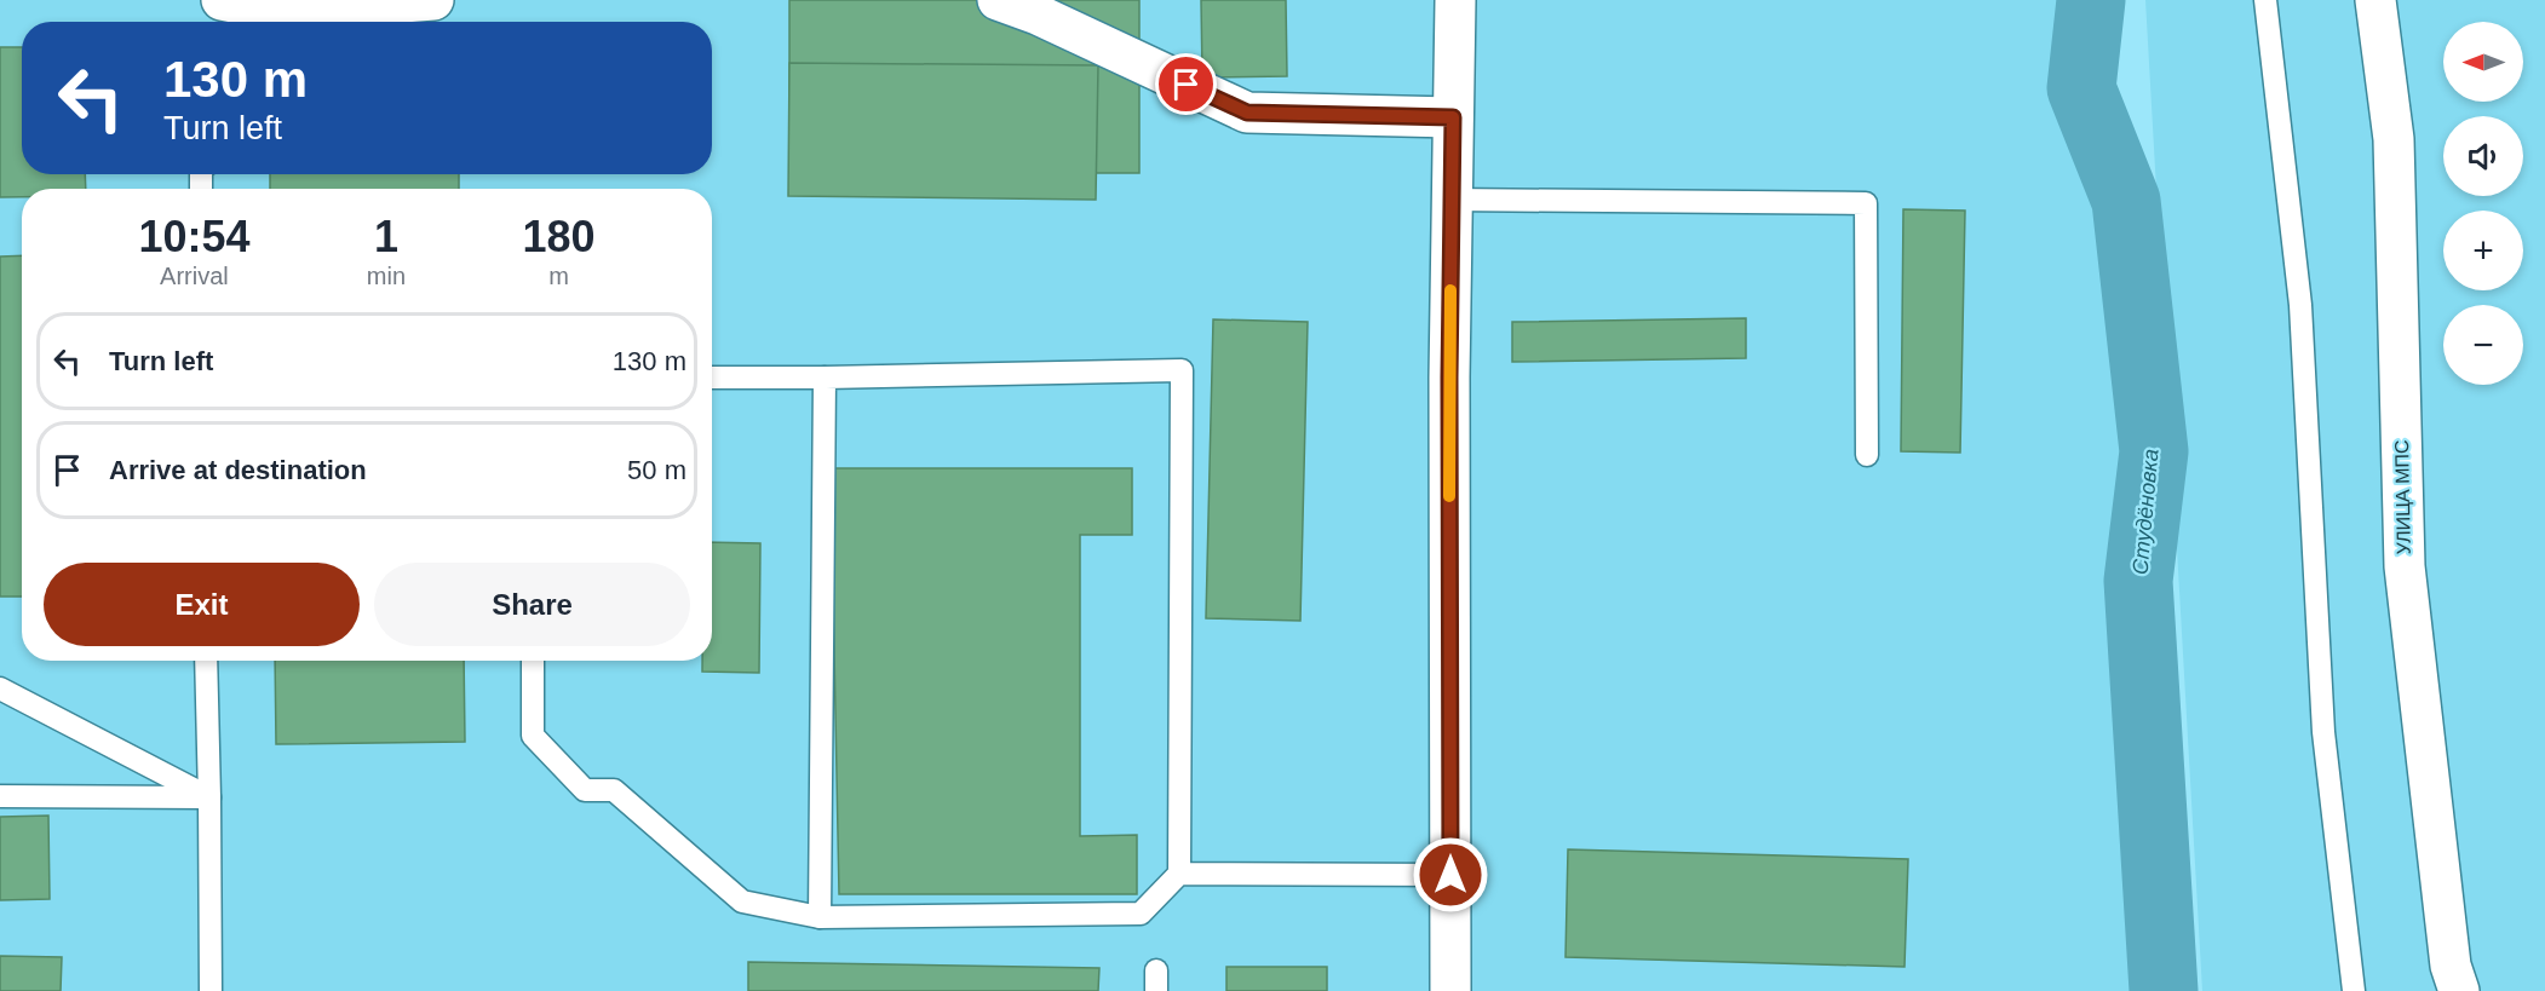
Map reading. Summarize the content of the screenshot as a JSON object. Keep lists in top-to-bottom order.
{
  "streets": {
    "street": ["УЛИЦА МПС"]
  },
  "water": ["Студёновка"],
  "north": "left",
  "page": {
    "map_buttons": ["+", "−"],
    "turn": ["130 m", "Turn left"],
    "eta": [
      "10:54",
      "Arrival",
      "1",
      "min",
      "180",
      "m"
    ],
    "list": [
      {
        "name": "Turn left",
        "value": "130 m"
      },
      {
        "name": "Arrive at destination",
        "value": "50 m"
      }
    ],
    "buttons": ["Exit", "Share"]
  }
}
